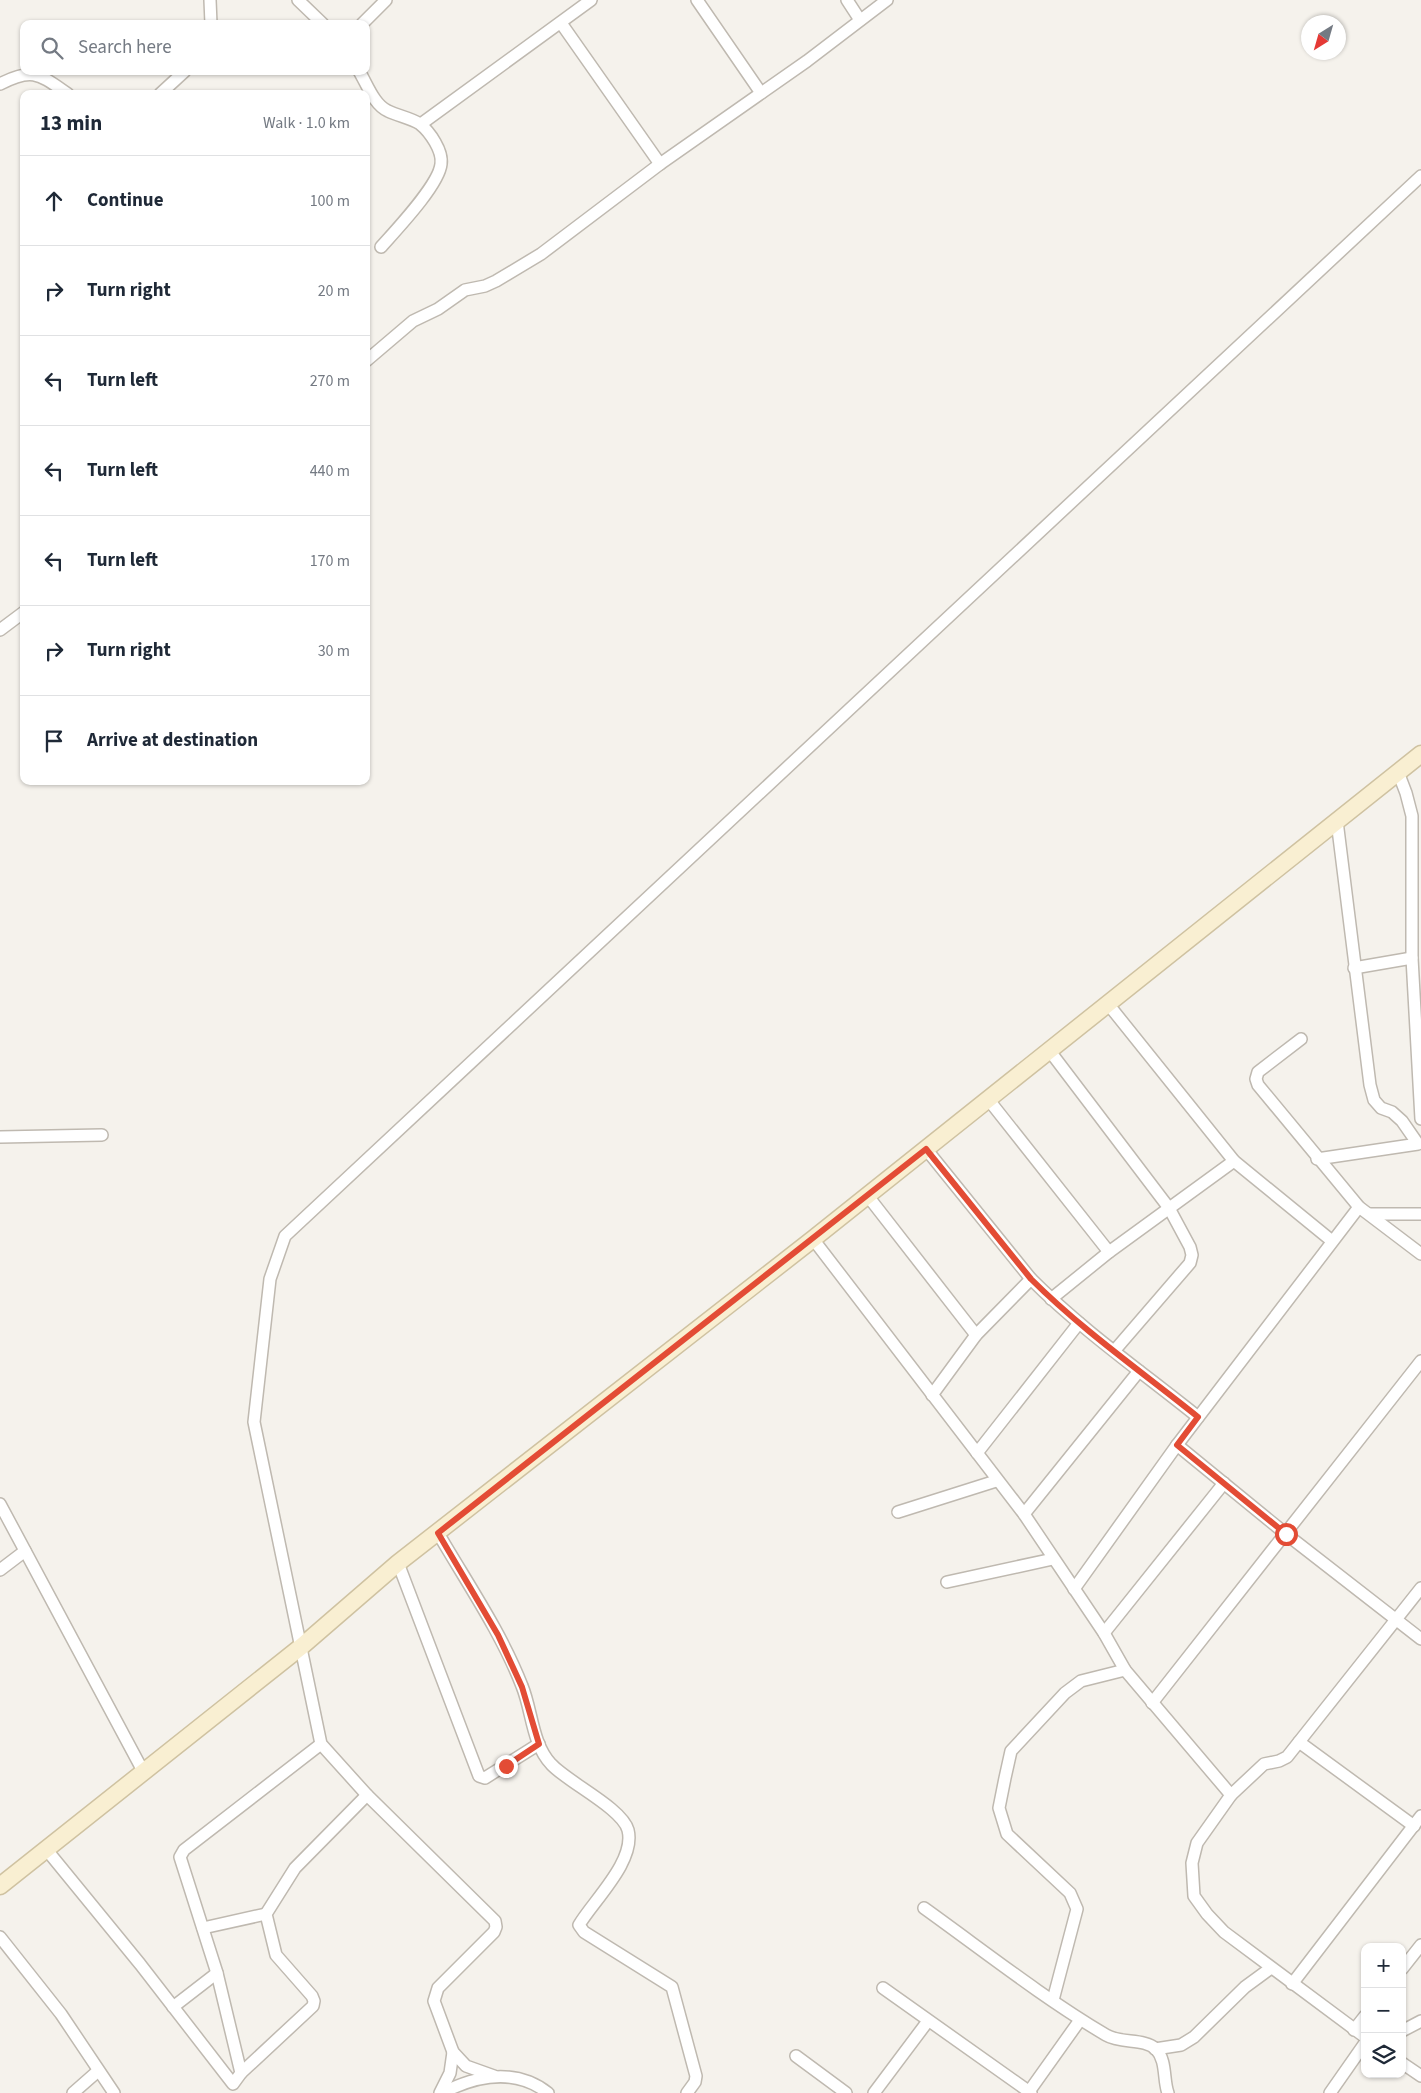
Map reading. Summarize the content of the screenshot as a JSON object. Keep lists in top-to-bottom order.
{
  "north": "bottom left",
  "page": {
    "search": "Search here",
    "heading": ["13 min", "Walk · 1.0 km"],
    "list": [
      ["Continue", "100 m"],
      ["Turn right", "20 m"],
      ["Turn left", "270 m"],
      ["Turn left", "440 m"],
      ["Turn left", "170 m"],
      ["Turn right", "30 m"],
      "Arrive at destination"
    ],
    "map_buttons": ["+", "−"]
  }
}
